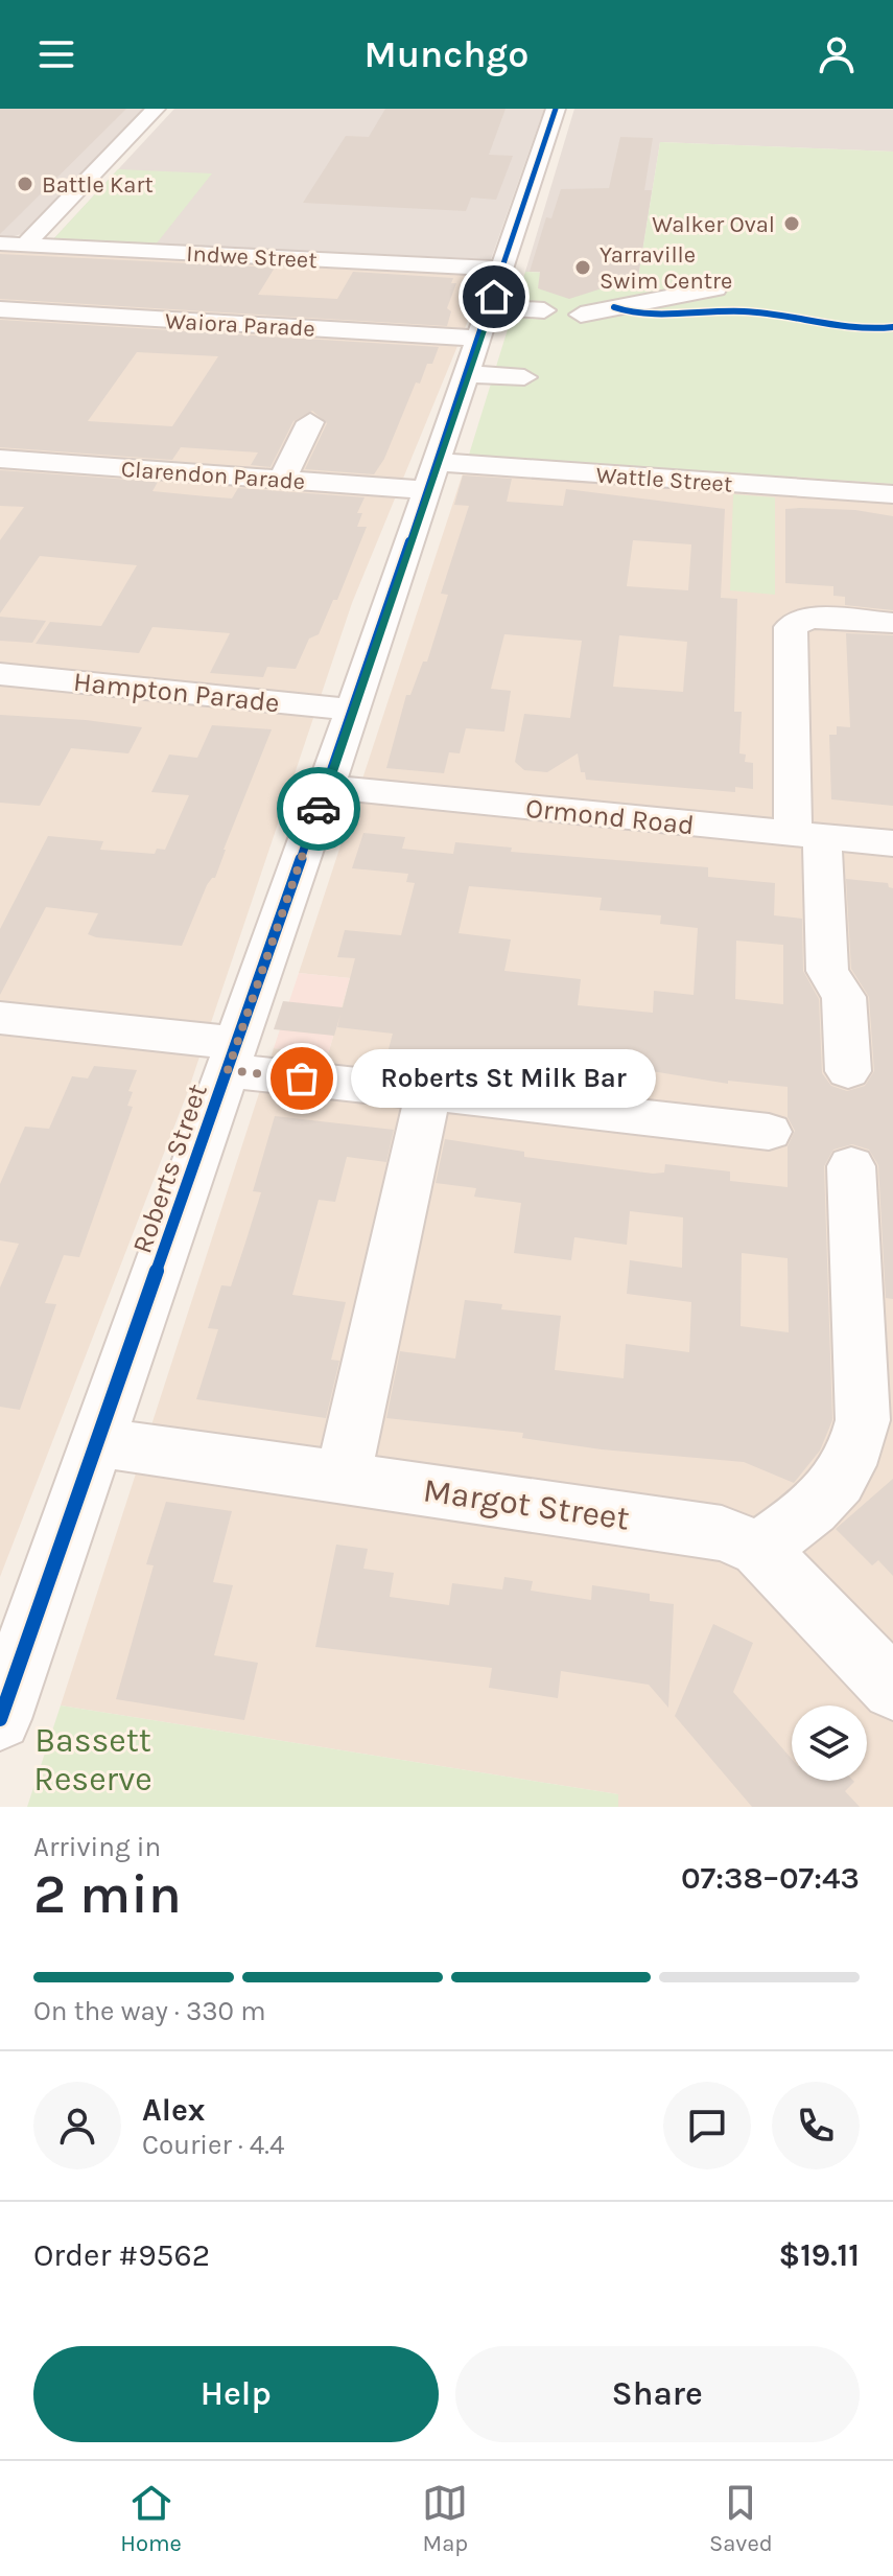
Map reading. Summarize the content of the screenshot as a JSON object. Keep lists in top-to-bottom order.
{
  "streets": {
    "street": [
      "Indwe Street",
      "Waiora Parade",
      "Clarendon Parade",
      "Wattle Street",
      "Hampton Parade",
      "Ormond Road",
      "Roberts Street",
      "Margot Street"
    ]
  },
  "crossings": [
    ["Indwe Street", "Roberts Street"],
    ["Waiora Parade", "Roberts Street"],
    ["Clarendon Parade", "Wattle Street"],
    ["Clarendon Parade", "Roberts Street"],
    ["Wattle Street", "Roberts Street"],
    ["Hampton Parade", "Roberts Street"],
    ["Ormond Road", "Roberts Street"],
    ["Roberts Street", "Margot Street"]
  ],
  "parks": ["Bassett Reserve"],
  "places": [
    "Battle Kart",
    "Walker Oval",
    "Yarraville Swim Centre",
    "Roberts St Milk Bar"
  ],
  "page": {
    "header": "Munchgo",
    "bubble": "Roberts St Milk Bar",
    "heading": ["2 min", "Arriving in", "07:38–07:43"],
    "panel": [
      "Alex",
      "Courier · 4.4",
      "Order #9562",
      "$19.11"
    ],
    "bar": "On the way · 330 m",
    "buttons": ["Help", "Share"],
    "tabs": ["Home", "Map", "Saved"]
  }
}
